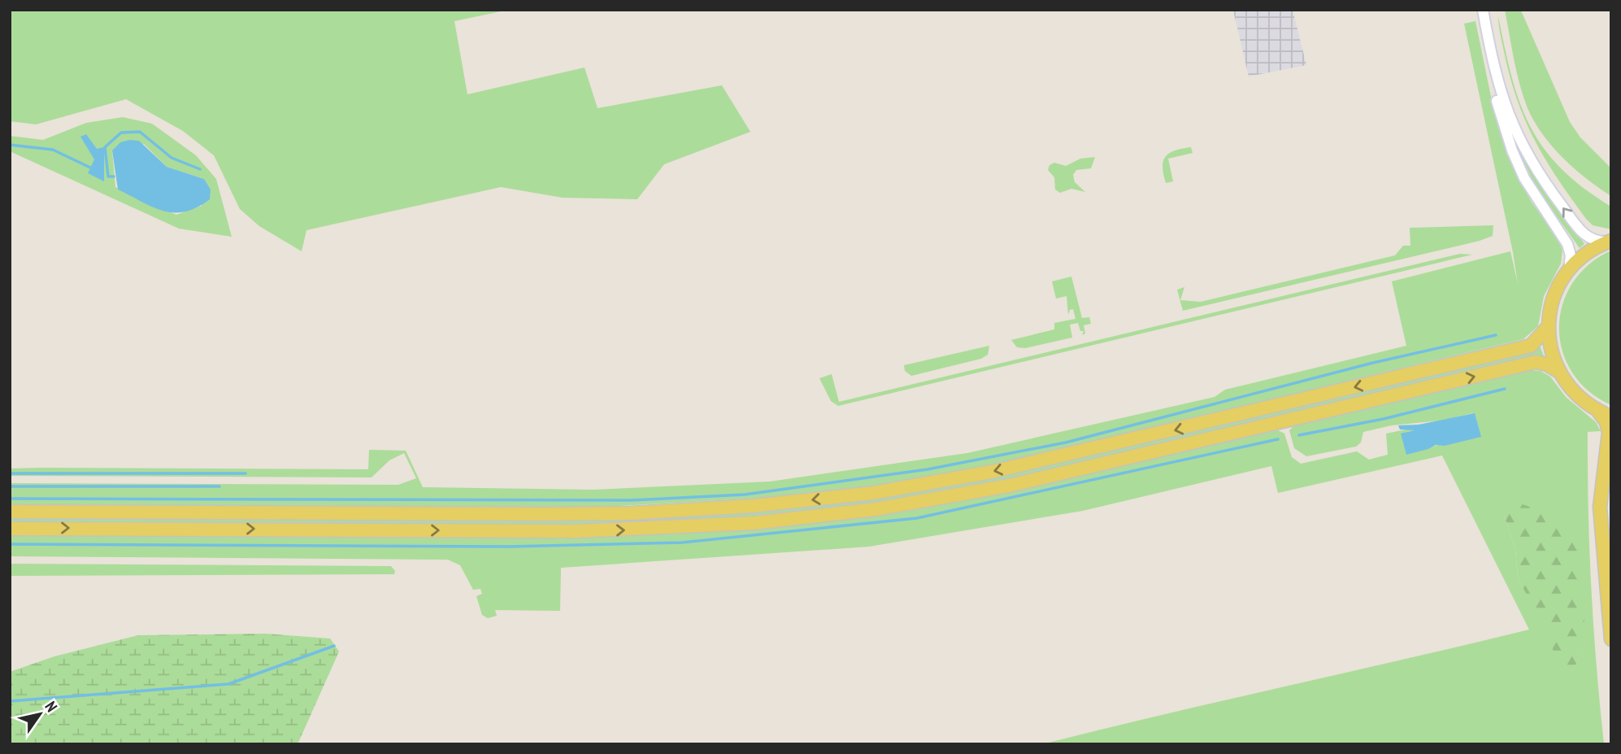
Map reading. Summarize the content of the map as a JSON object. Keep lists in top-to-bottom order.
{
  "north": "top right"
}
